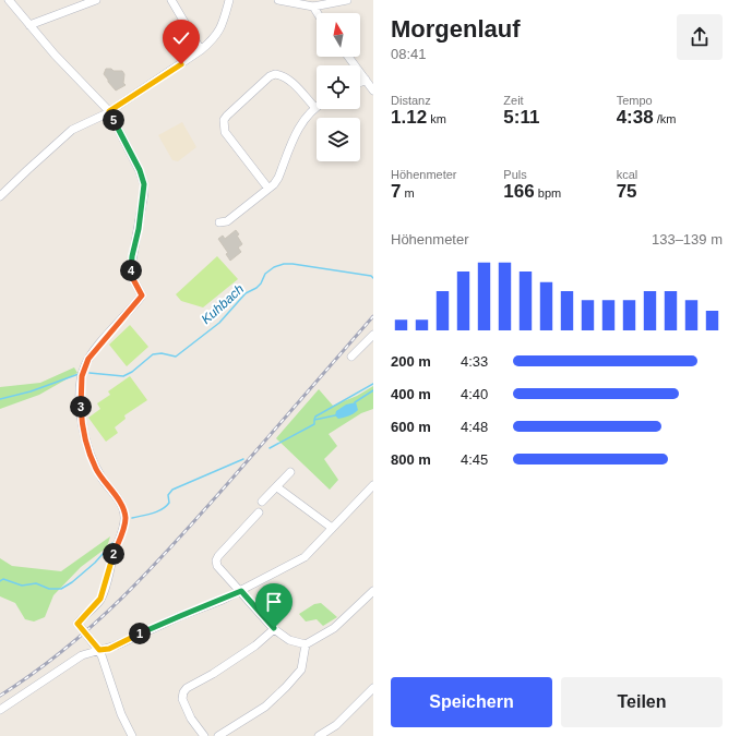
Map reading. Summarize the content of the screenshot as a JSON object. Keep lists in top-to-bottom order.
{
  "water": ["Kuhbach"],
  "north": "top",
  "page": {
    "heading": ["Morgenlauf", "08:41"],
    "stats": [
      ["Distanz", "1.12 km"],
      ["Zeit", "5:11"],
      ["Tempo", "4:38 /km"],
      ["Höhenmeter", "7 m"],
      ["Puls", "166 bpm"],
      ["kcal", "75"]
    ],
    "pins": [
      "5",
      "4",
      "3",
      "2",
      "1"
    ],
    "chart": ["Höhenmeter", "133–139 m"],
    "list": [
      {
        "name": "200 m",
        "note": "4:33"
      },
      {
        "name": "400 m",
        "note": "4:40"
      },
      {
        "name": "600 m",
        "note": "4:48"
      },
      {
        "name": "800 m",
        "note": "4:45"
      }
    ],
    "buttons": ["Speichern", "Teilen"]
  }
}
